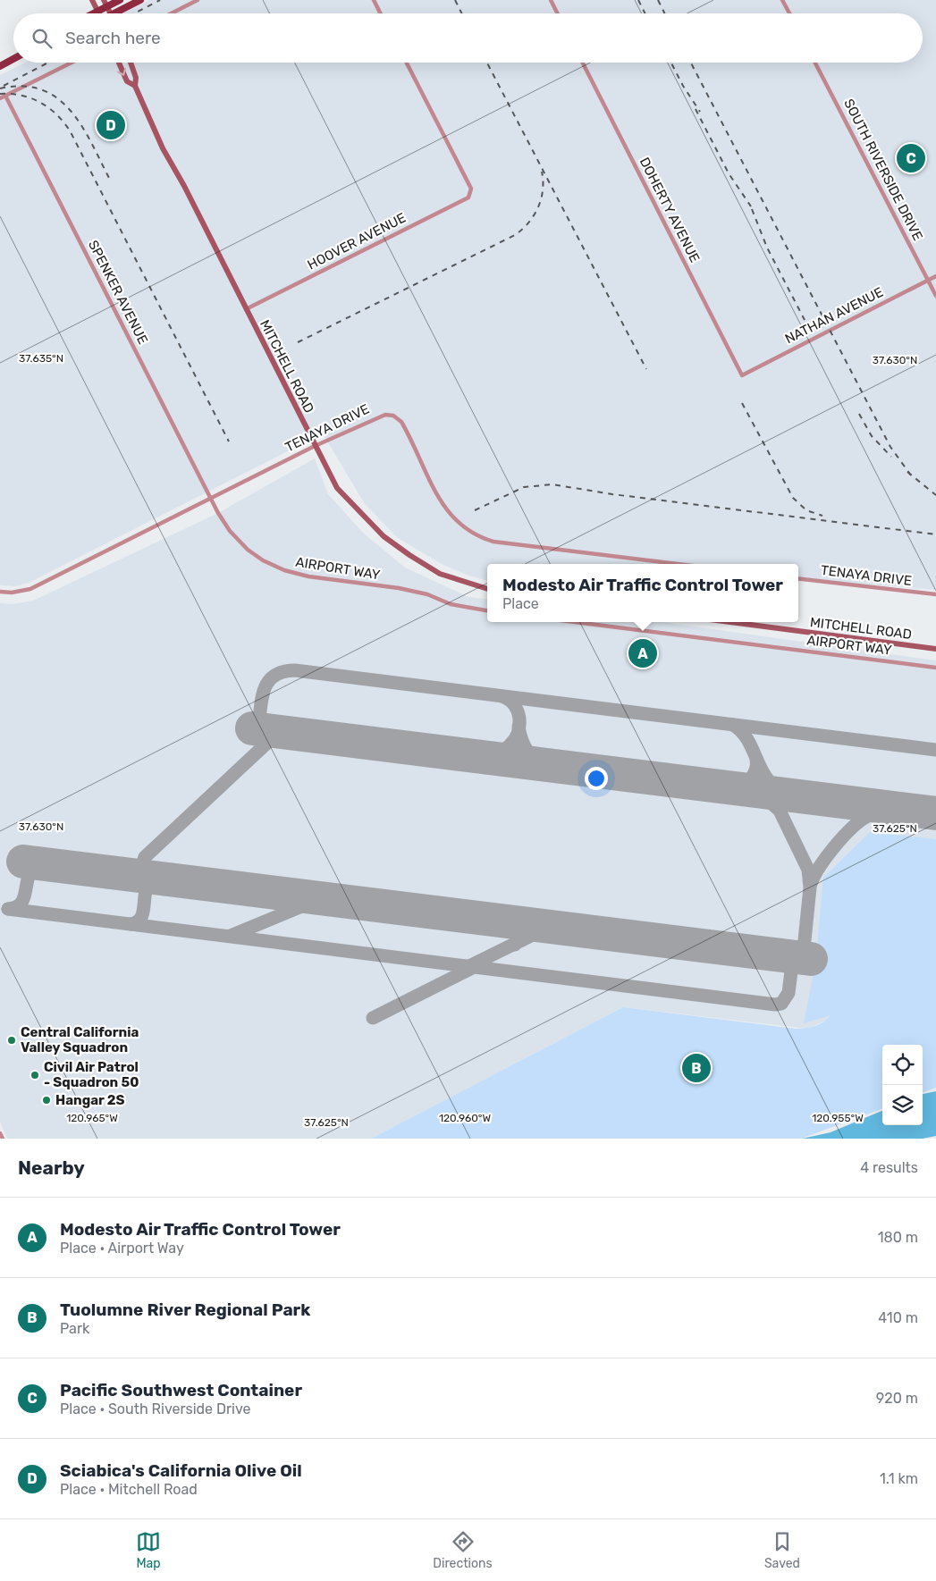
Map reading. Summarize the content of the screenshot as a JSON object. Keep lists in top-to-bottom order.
{
  "streets": {
    "main road": ["MITCHELL ROAD"],
    "street": [
      "SOUTH RIVERSIDE DRIVE",
      "DOHERTY AVENUE",
      "HOOVER AVENUE",
      "SPENKER AVENUE",
      "NATHAN AVENUE",
      "TENAYA DRIVE",
      "AIRPORT WAY"
    ]
  },
  "crossings": [
    ["SOUTH RIVERSIDE DRIVE", "NATHAN AVENUE"],
    ["DOHERTY AVENUE", "NATHAN AVENUE"],
    ["HOOVER AVENUE", "MITCHELL ROAD"],
    ["SPENKER AVENUE", "TENAYA DRIVE"],
    ["SPENKER AVENUE", "AIRPORT WAY"],
    ["MITCHELL ROAD", "TENAYA DRIVE"],
    ["TENAYA DRIVE", "AIRPORT WAY"]
  ],
  "places": ["Central California Valley Squadron", "Civil Air Patrol - Squadron 50", "Hangar 2S"],
  "page": {
    "search": "Search here",
    "pins": [
      "D",
      "C",
      "A",
      "B"
    ],
    "popup": ["Modesto Air Traffic Control Tower", "Place"],
    "heading": ["Nearby", "4 results"],
    "list": [
      {
        "mark": "A",
        "name": "Modesto Air Traffic Control Tower",
        "note": "Place · Airport Way",
        "value": "180 m"
      },
      {
        "mark": "B",
        "name": "Tuolumne River Regional Park",
        "note": "Park",
        "value": "410 m"
      },
      {
        "mark": "C",
        "name": "Pacific Southwest Container",
        "note": "Place · South Riverside Drive",
        "value": "920 m"
      },
      {
        "mark": "D",
        "name": "Sciabica's California Olive Oil",
        "note": "Place · Mitchell Road",
        "value": "1.1 km"
      }
    ],
    "nav": ["Map", "Directions", "Saved"]
  },
  "coordinates": [
    "37.635°N",
    "37.630°N",
    "37.625°N",
    "120.965°W",
    "120.960°W",
    "120.955°W"
  ]
}
